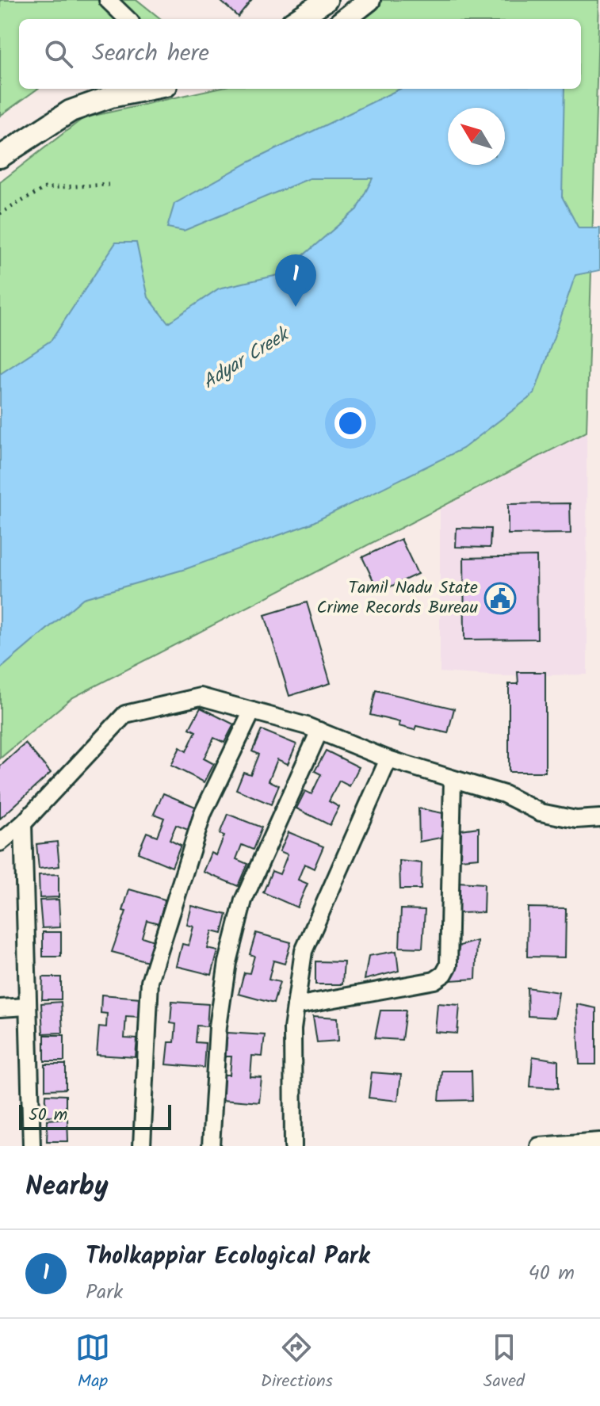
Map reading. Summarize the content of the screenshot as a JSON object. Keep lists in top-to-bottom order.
{
  "water": ["Adyar Creek"],
  "places": {
    "public building": ["Tamil Nadu State Crime Records Bureau"]
  },
  "scale_bar": "50 m",
  "north": "top left",
  "page": {
    "search": "Search here",
    "pins": "1",
    "scale": "50 m",
    "heading": "Nearby",
    "list": [
      {
        "mark": "1",
        "name": "Tholkappiar Ecological Park",
        "note": "Park",
        "value": "40 m"
      }
    ],
    "nav": ["Map", "Directions", "Saved"]
  }
}
